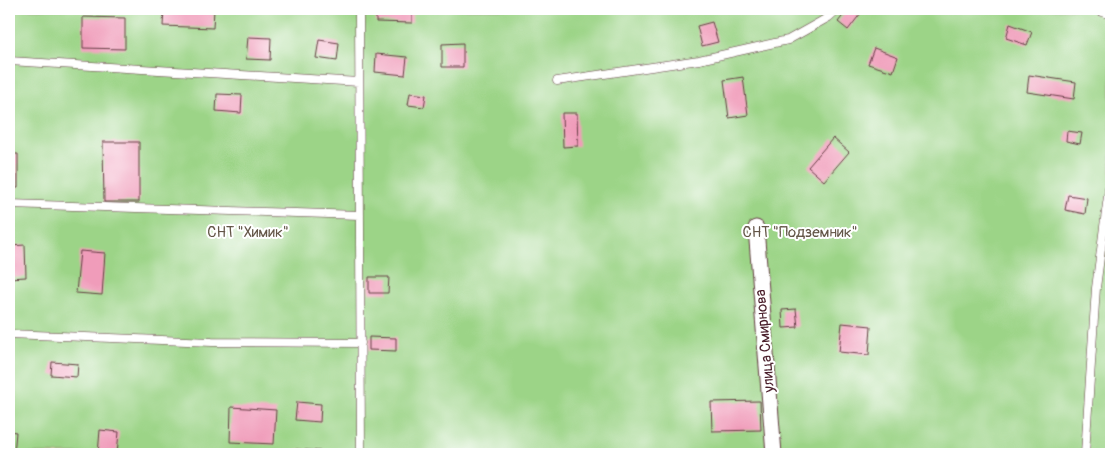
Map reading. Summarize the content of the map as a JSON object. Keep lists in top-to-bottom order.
{
  "streets": {
    "street": ["улица Смирнова"]
  },
  "parks": ["СНТ \"Химик\"", "СНТ \"Подземник\""]
}
